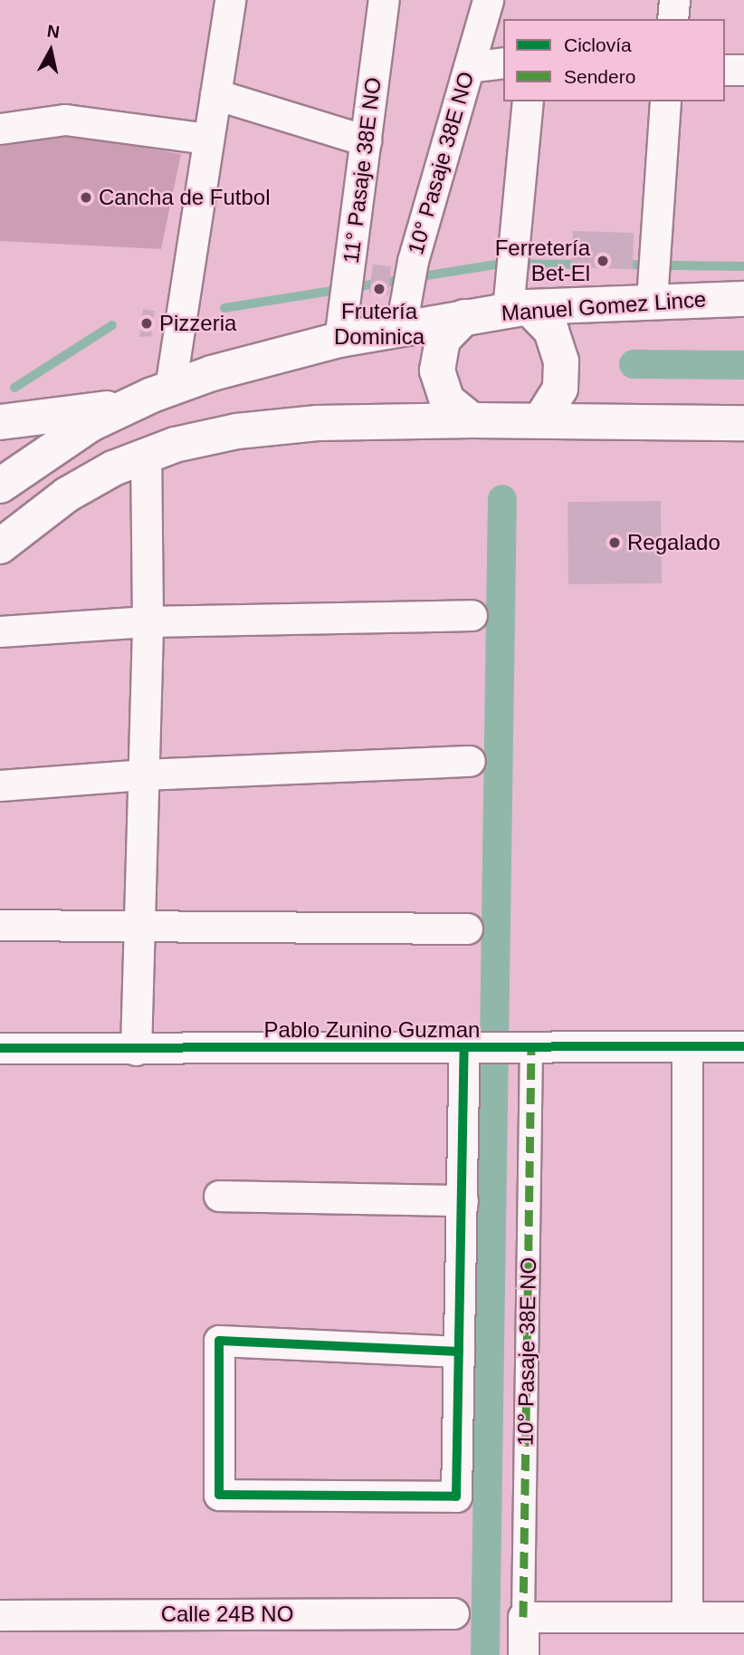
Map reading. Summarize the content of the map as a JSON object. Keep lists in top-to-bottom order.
{
  "streets": {
    "main road": ["Manuel Gomez Lince"],
    "street": [
      "10° Pasaje 38E NO",
      "11° Pasaje 38E NO",
      "Pablo Zunino Guzman",
      "Calle 24B NO"
    ]
  },
  "crossings": [
    ["10° Pasaje 38E NO", "Manuel Gomez Lince"],
    ["10° Pasaje 38E NO", "Pablo Zunino Guzman"],
    ["11° Pasaje 38E NO", "Manuel Gomez Lince"]
  ],
  "places": [
    "Cancha de Futbol",
    "Ferretería Bet-El",
    "Frutería Dominica",
    "Pizzeria",
    "Regalado"
  ],
  "legend": ["Ciclovía", "Sendero"],
  "north": "top"
}
